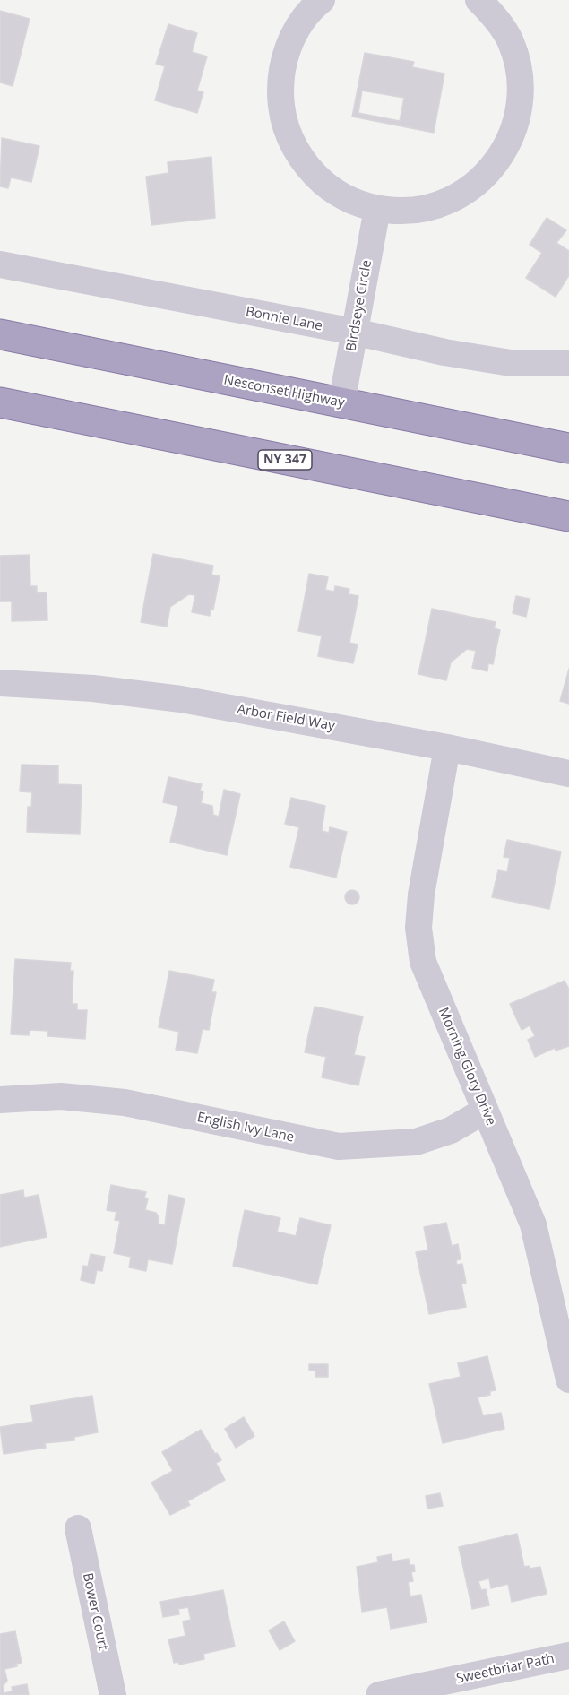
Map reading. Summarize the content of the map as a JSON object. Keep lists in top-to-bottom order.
{
  "streets": {
    "highway": ["Nesconset Highway", "NY 347"],
    "street": [
      "Birdseye Circle",
      "Bonnie Lane",
      "Arbor Field Way",
      "Morning Glory Drive",
      "English Ivy Lane",
      "Bower Court",
      "Sweetbriar Path"
    ]
  },
  "crossings": [
    ["Birdseye Circle", "Bonnie Lane"],
    ["Birdseye Circle", "Nesconset Highway"],
    ["Arbor Field Way", "Morning Glory Drive"],
    ["Morning Glory Drive", "English Ivy Lane"]
  ]
}
